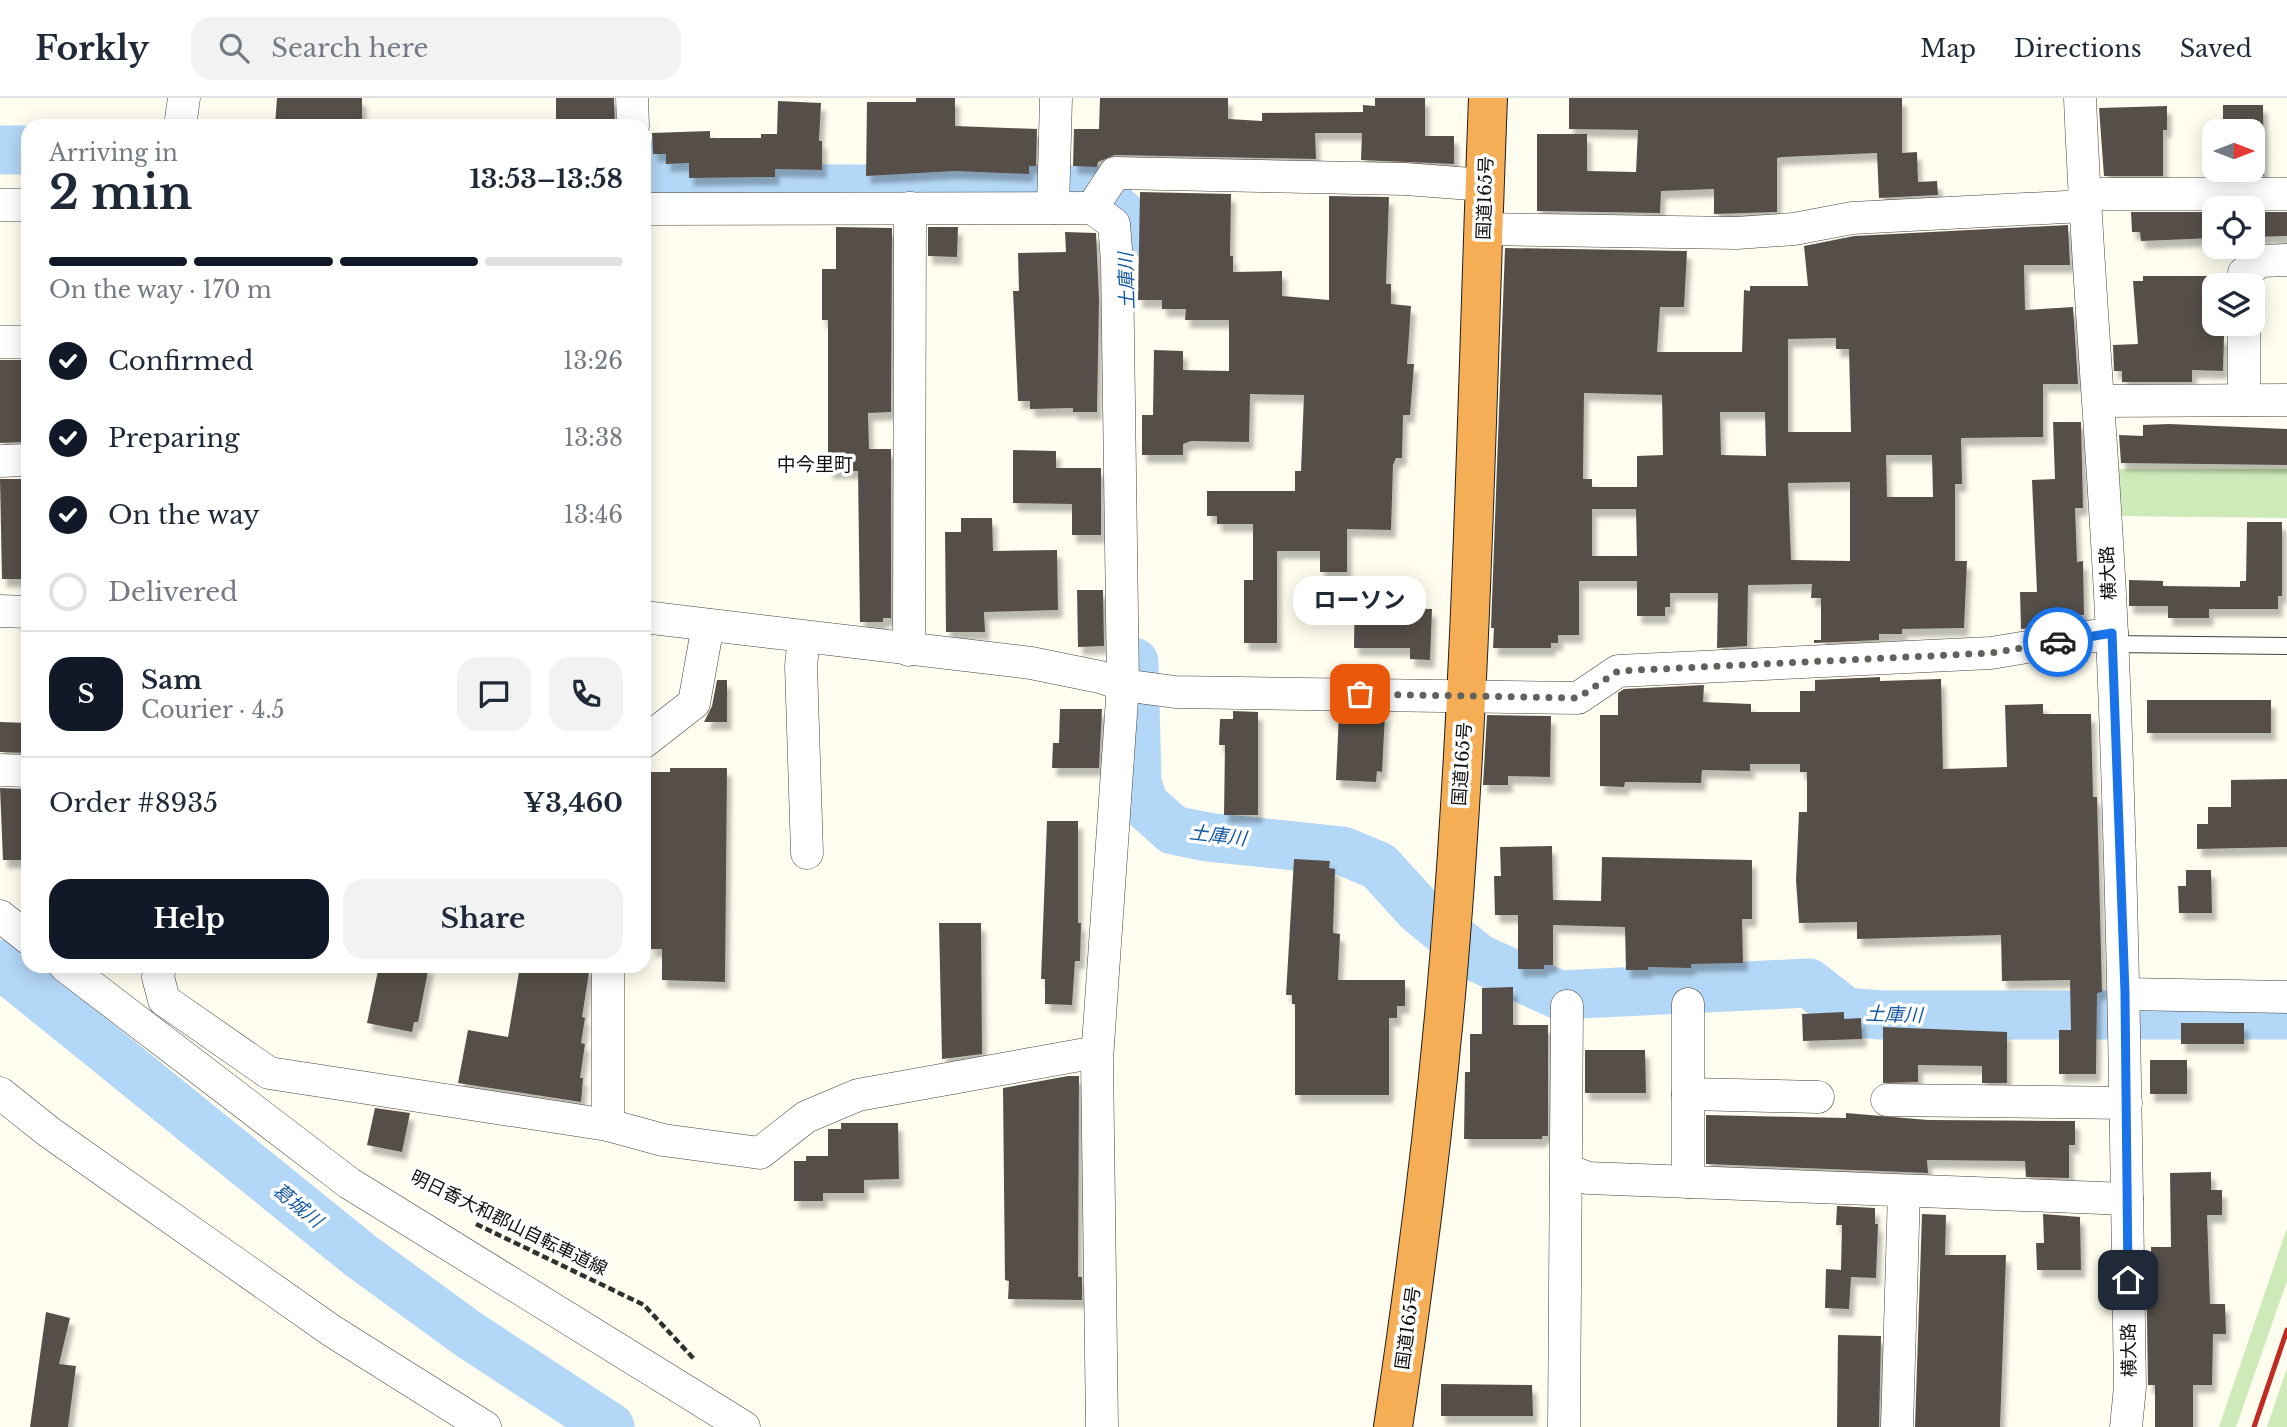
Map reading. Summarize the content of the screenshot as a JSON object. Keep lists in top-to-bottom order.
{
  "streets": {
    "highway": ["国道165号"],
    "street": ["横大路"],
    "path": ["明日香大和郡山自転車道線"]
  },
  "districts": ["中今里町"],
  "water": ["土庫川", "葛城川"],
  "places": ["ローソン"],
  "north": "right",
  "page": {
    "header": "Forkly",
    "search": "Search here",
    "nav": ["Map", "Directions", "Saved"],
    "heading": ["2 min", "Arriving in", "13:53–13:58"],
    "panel": [
      "Sam",
      "Courier · 4.5",
      "Order #8935",
      "¥3,460"
    ],
    "bar": "On the way · 170 m",
    "list": [
      ["Confirmed", "13:26"],
      ["Preparing", "13:38"],
      ["On the way", "13:46"],
      "Delivered"
    ],
    "bubble": "ローソン",
    "round": "S",
    "buttons": ["Help", "Share"]
  }
}
